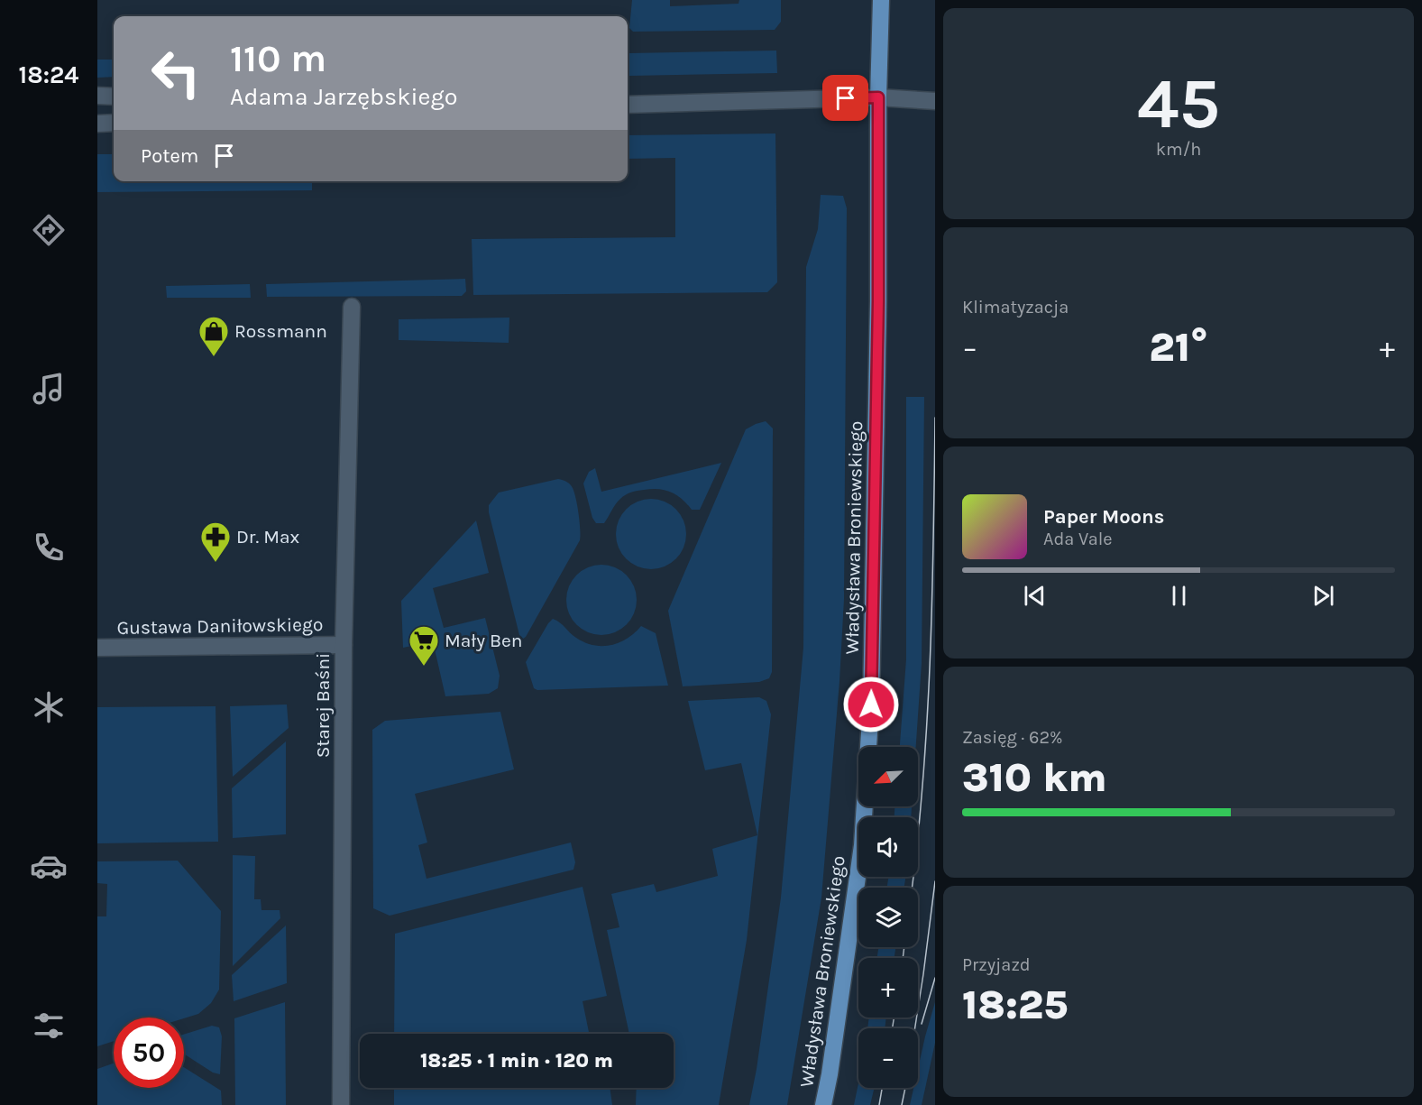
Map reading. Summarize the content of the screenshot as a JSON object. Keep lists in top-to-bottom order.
{
  "streets": {
    "main road": ["Władysława Broniewskiego"],
    "street": ["Gustawa Daniłowskiego", "Starej Baśni"]
  },
  "crossings": [
    ["Gustawa Daniłowskiego", "Starej Baśni"]
  ],
  "places": {
    "shop": ["Rossmann"],
    "pharmacy": ["Dr. Max"],
    "supermarket": ["Mały Ben"]
  },
  "north": "bottom left",
  "page": {
    "tabs": "18:24",
    "tile": [
      ["45", "km/h"],
      "Klimatyzacja",
      ["Zasięg · 62%", "310 km"],
      ["Przyjazd", "18:25"]
    ],
    "turn": ["110 m", "Adama Jarzębskiego"],
    "then": "Potem",
    "heat": ["−", "21°", "+"],
    "song": ["Paper Moons", "Ada Vale"],
    "map_buttons": ["+", "−"],
    "limit": "50",
    "trip": "18:25 · 1 min · 120 m"
  }
}
